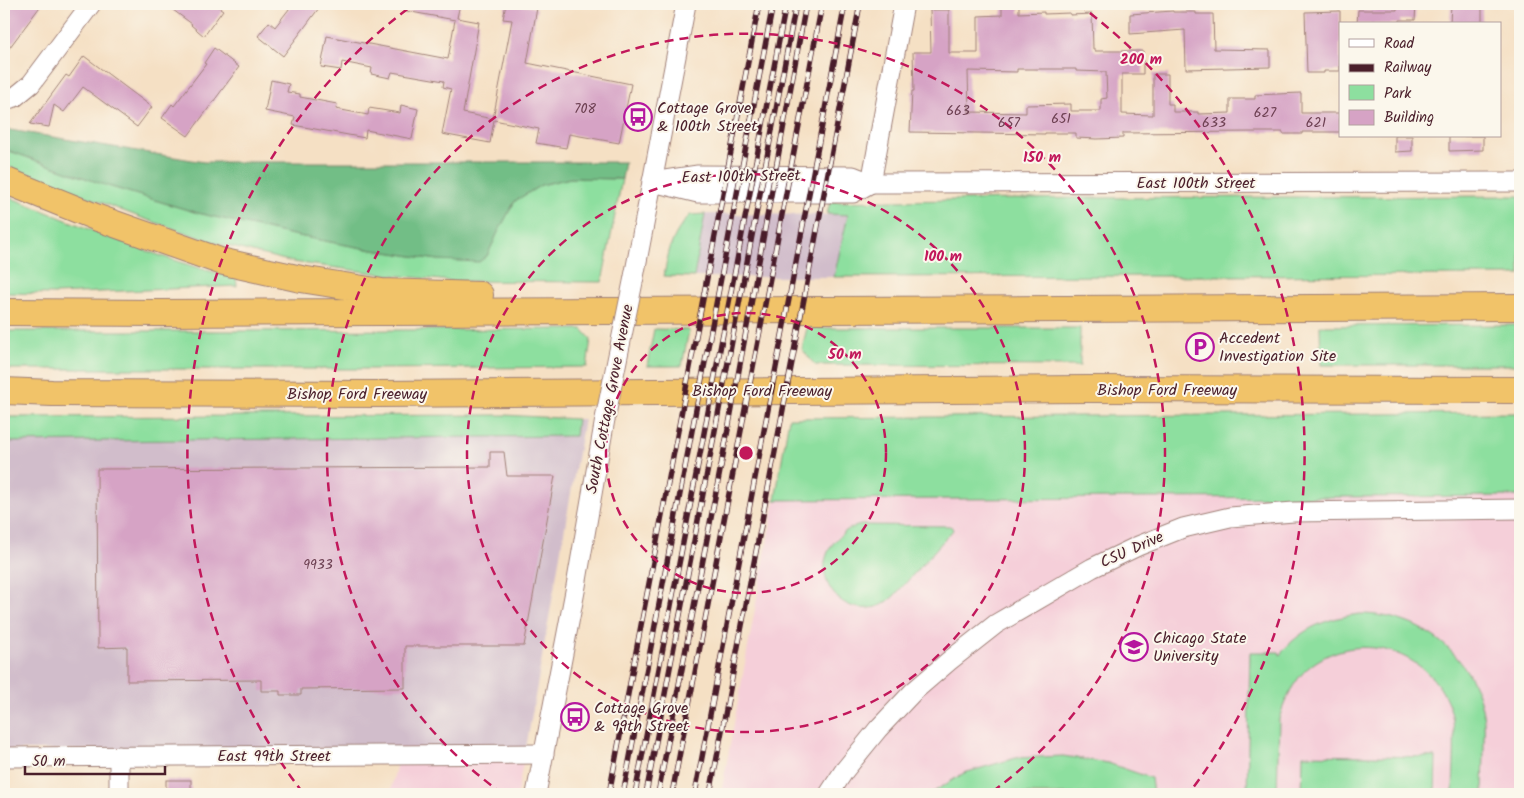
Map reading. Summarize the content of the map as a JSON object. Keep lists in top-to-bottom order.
{
  "streets": {
    "highway": ["Bishop Ford Freeway"],
    "street": [
      "East 100th Street",
      "South Cottage Grove Avenue",
      "CSU Drive",
      "East 99th Street"
    ]
  },
  "crossings": [
    ["East 100th Street", "South Cottage Grove Avenue"],
    ["South Cottage Grove Avenue", "East 99th Street"]
  ],
  "places": {
    "bus stop": ["Cottage Grove & 100th Street", "Cottage Grove & 99th Street"],
    "parking": ["Accedent Investigation Site"],
    "school or university": ["Chicago State University"]
  },
  "house_numbers": [
    "708",
    "663",
    "627",
    "651",
    "657",
    "633",
    "621",
    "9933"
  ],
  "legend": [
    "Road",
    "Railway",
    "Park",
    "Building"
  ],
  "scale_bar": "50 m",
  "rings": [
    "200 m",
    "150 m",
    "100 m",
    "50 m"
  ]
}
